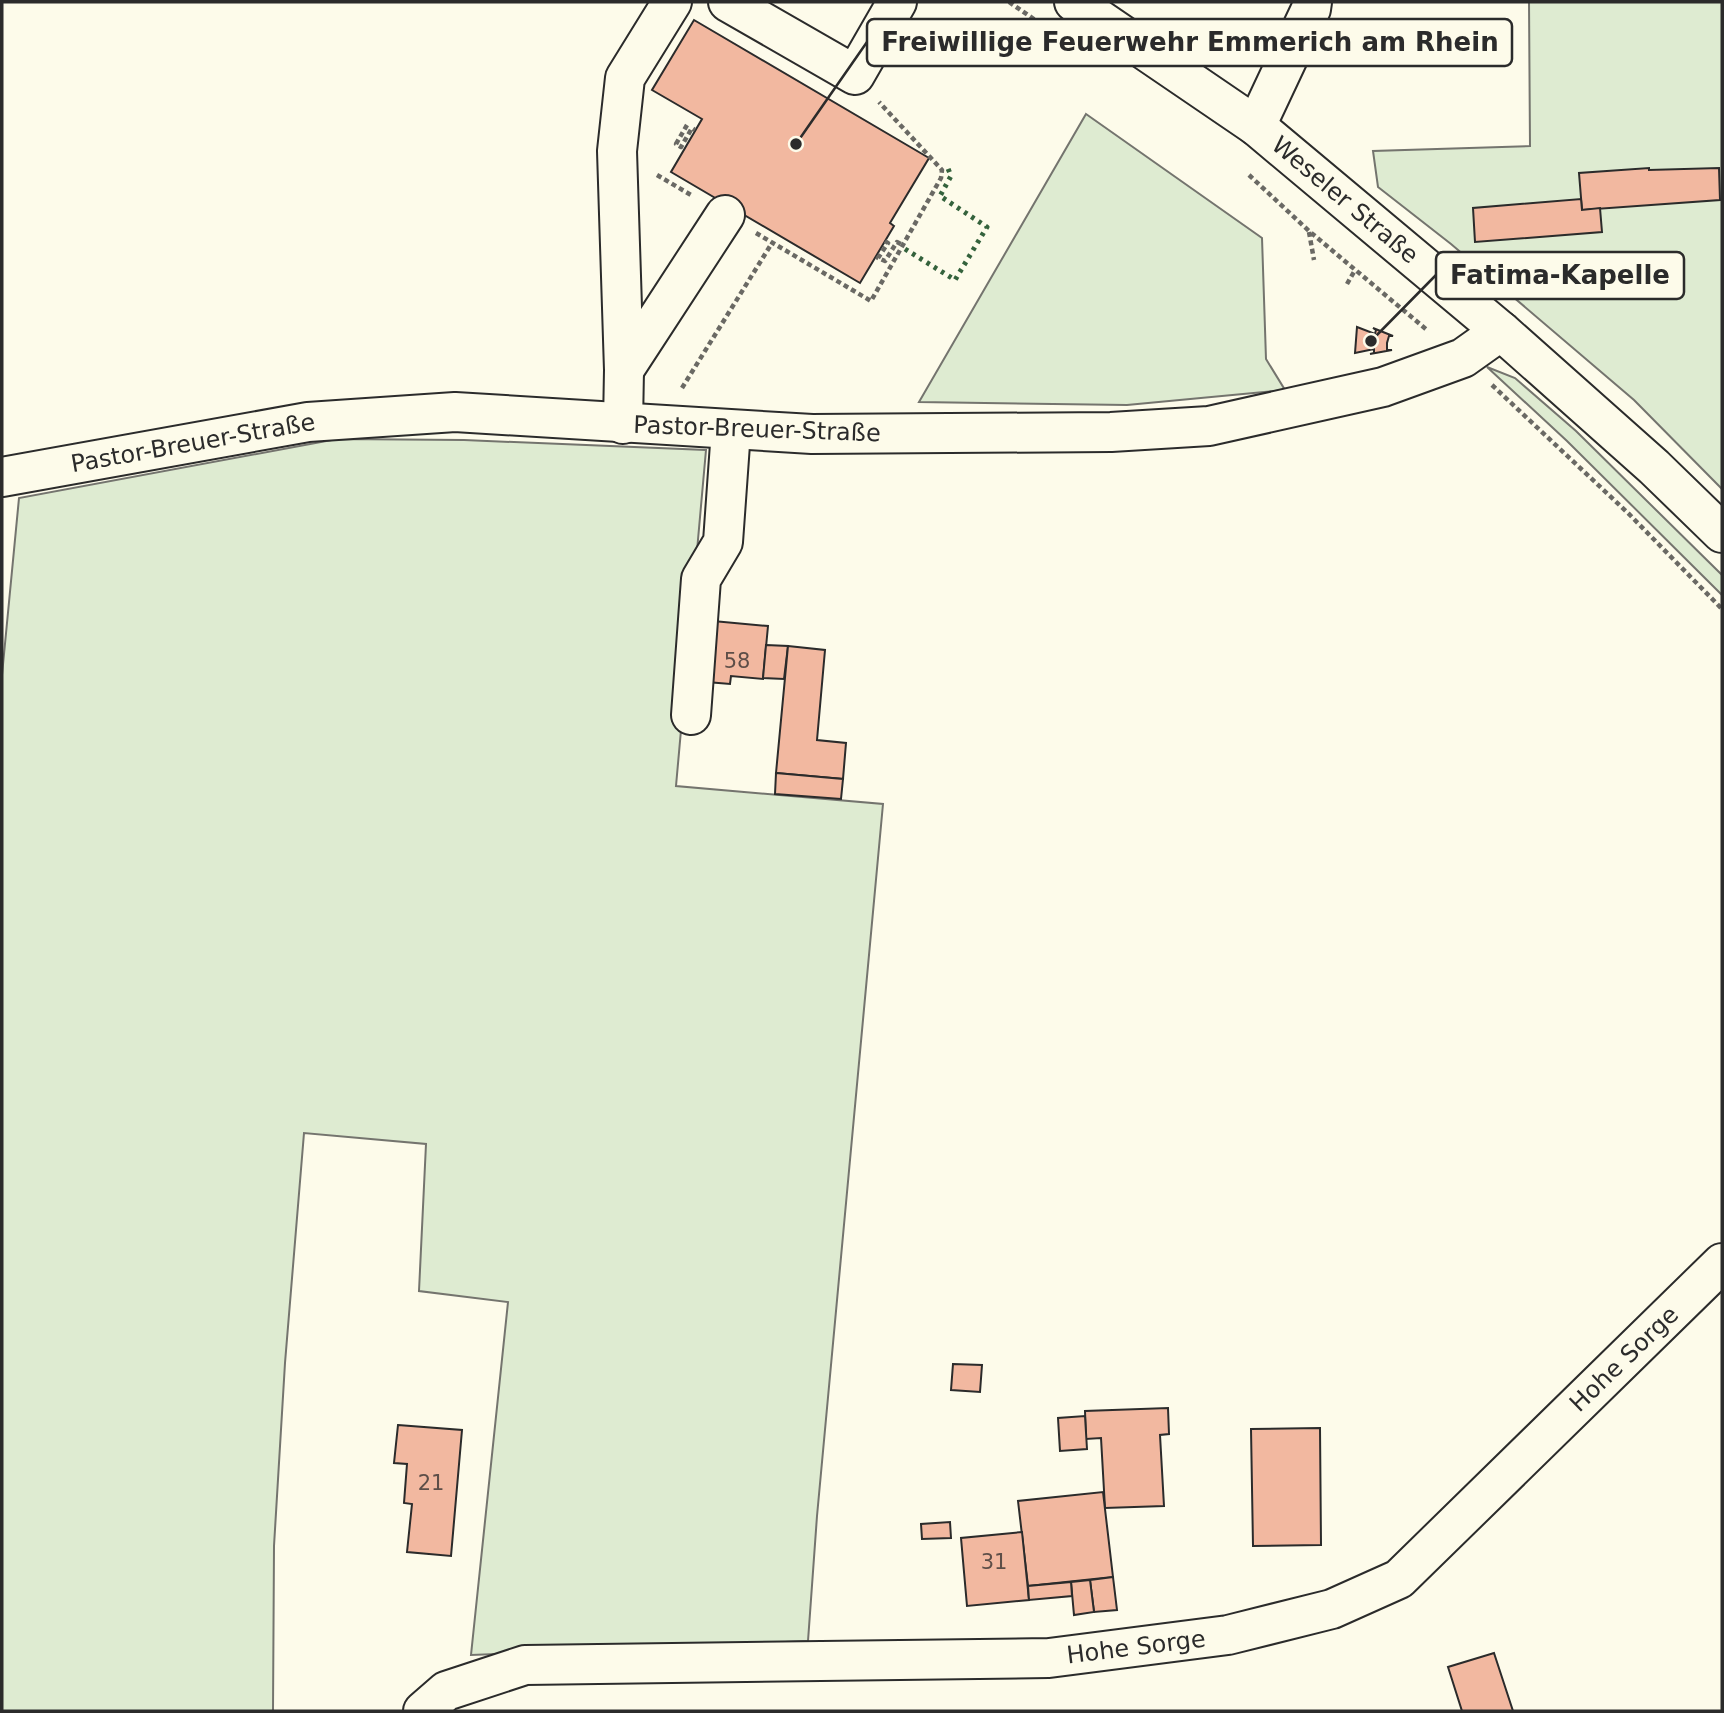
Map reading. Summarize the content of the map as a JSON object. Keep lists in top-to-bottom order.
{
  "streets": {
    "street": ["Weseler Straße", "Pastor-Breuer-Straße", "Hohe Sorge"]
  },
  "crossings": [
    ["Weseler Straße", "Pastor-Breuer-Straße"]
  ],
  "places": ["Freiwillige Feuerwehr Emmerich am Rhein", "Fatima-Kapelle"],
  "house_numbers": ["58", "21", "31"]
}
